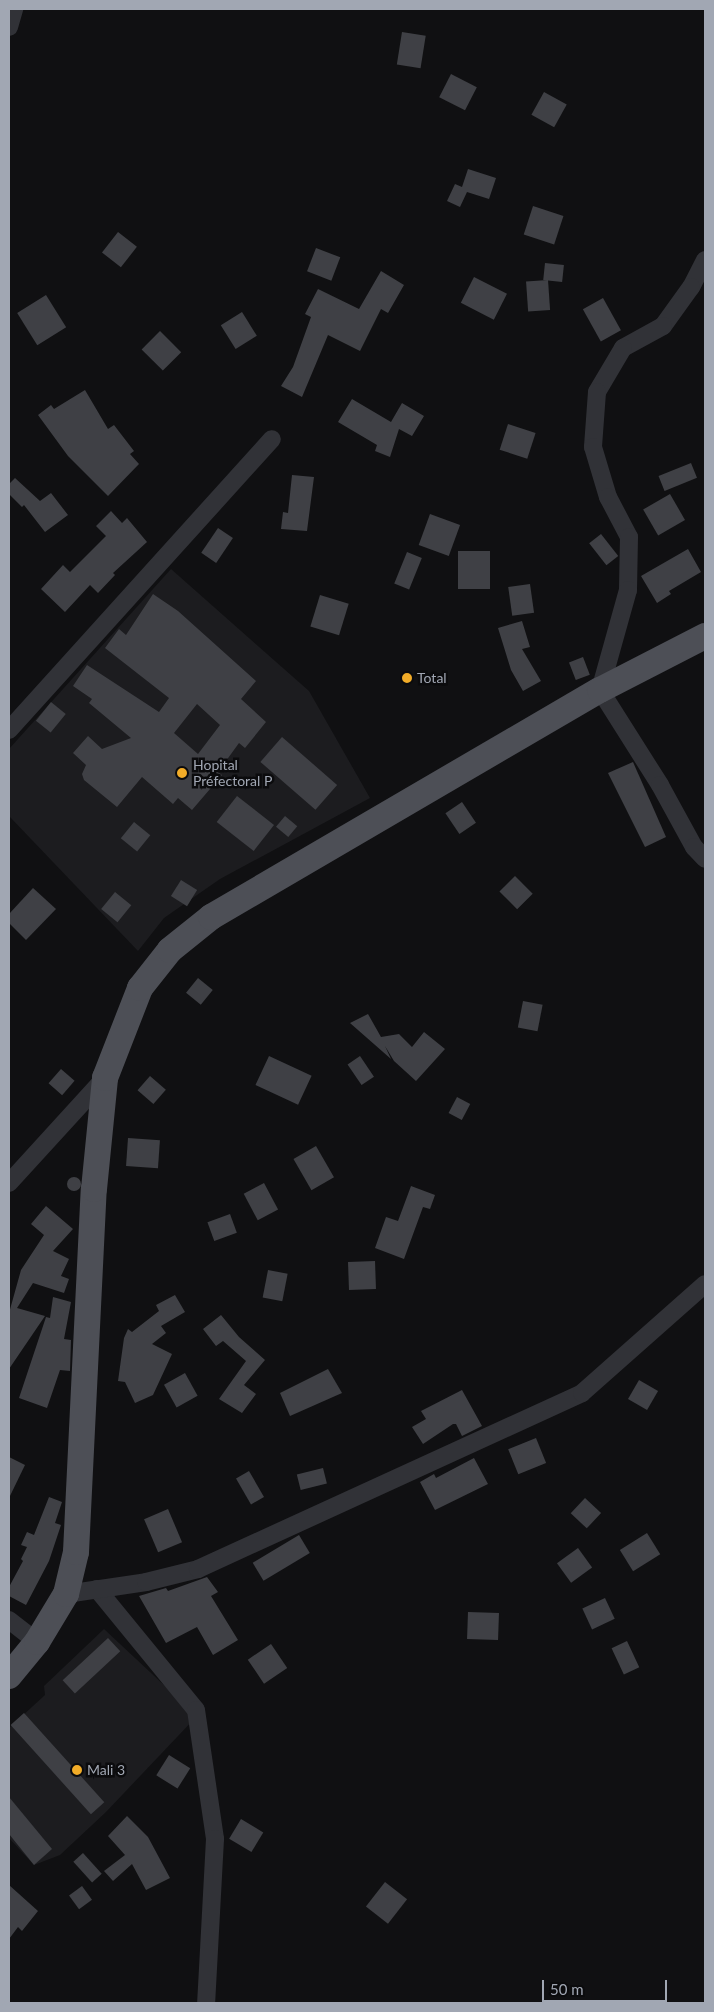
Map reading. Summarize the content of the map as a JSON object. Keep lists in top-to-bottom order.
{
  "places": ["Total", "Hopital Préfectoral P", "Mali 3"],
  "scale_bar": "50 m"
}
